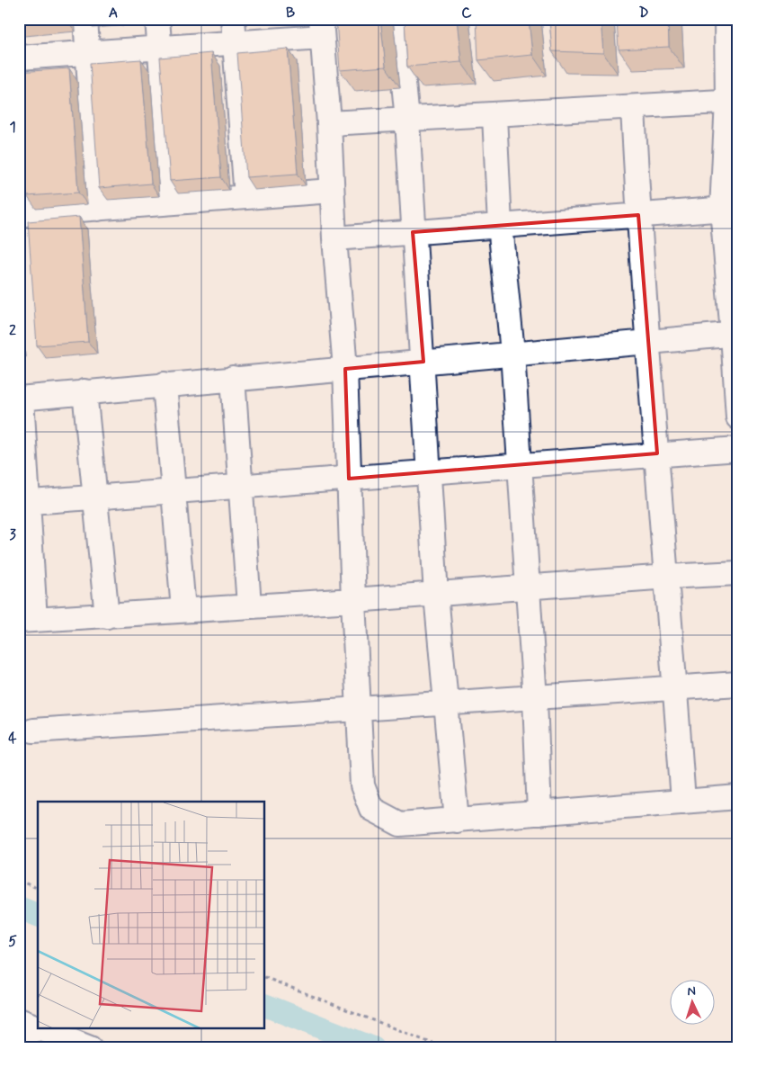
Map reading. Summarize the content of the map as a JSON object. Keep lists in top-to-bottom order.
{
  "north": "top",
  "grid": {
    "columns": [
      "A",
      "B",
      "C",
      "D"
    ],
    "rows": [
      "1",
      "2",
      "3",
      "4",
      "5"
    ]
  }
}
